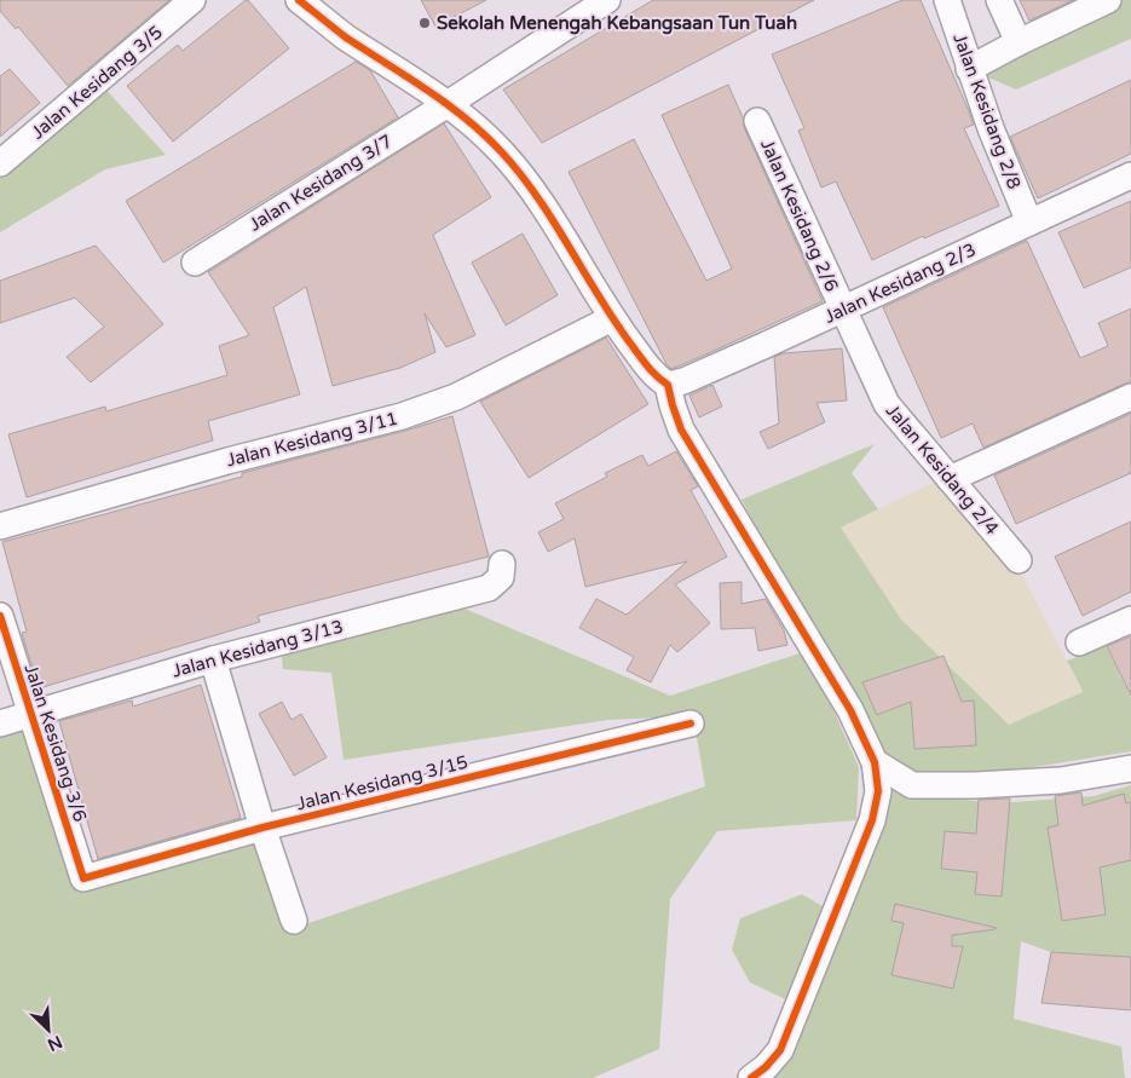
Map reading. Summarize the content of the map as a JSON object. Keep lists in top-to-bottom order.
{
  "streets": {
    "street": [
      "Jalan Kesidang 3/5",
      "Jalan Kesidang 2/8",
      "Jalan Kesidang 3/7",
      "Jalan Kesidang 2/6",
      "Jalan Kesidang 2/3",
      "Jalan Kesidang 3/11",
      "Jalan Kesidang 2/4",
      "Jalan Kesidang 3/13",
      "Jalan Kesidang 3/6",
      "Jalan Kesidang 3/15"
    ]
  },
  "crossings": [
    ["Jalan Kesidang 2/8", "Jalan Kesidang 2/3"],
    ["Jalan Kesidang 2/6", "Jalan Kesidang 2/3"],
    ["Jalan Kesidang 2/6", "Jalan Kesidang 2/4"],
    ["Jalan Kesidang 2/3", "Jalan Kesidang 2/4"],
    ["Jalan Kesidang 3/13", "Jalan Kesidang 3/6"],
    ["Jalan Kesidang 3/6", "Jalan Kesidang 3/15"]
  ],
  "places": ["Sekolah Menengah Kebangsaan Tun Tuah"],
  "north": "bottom right"
}
